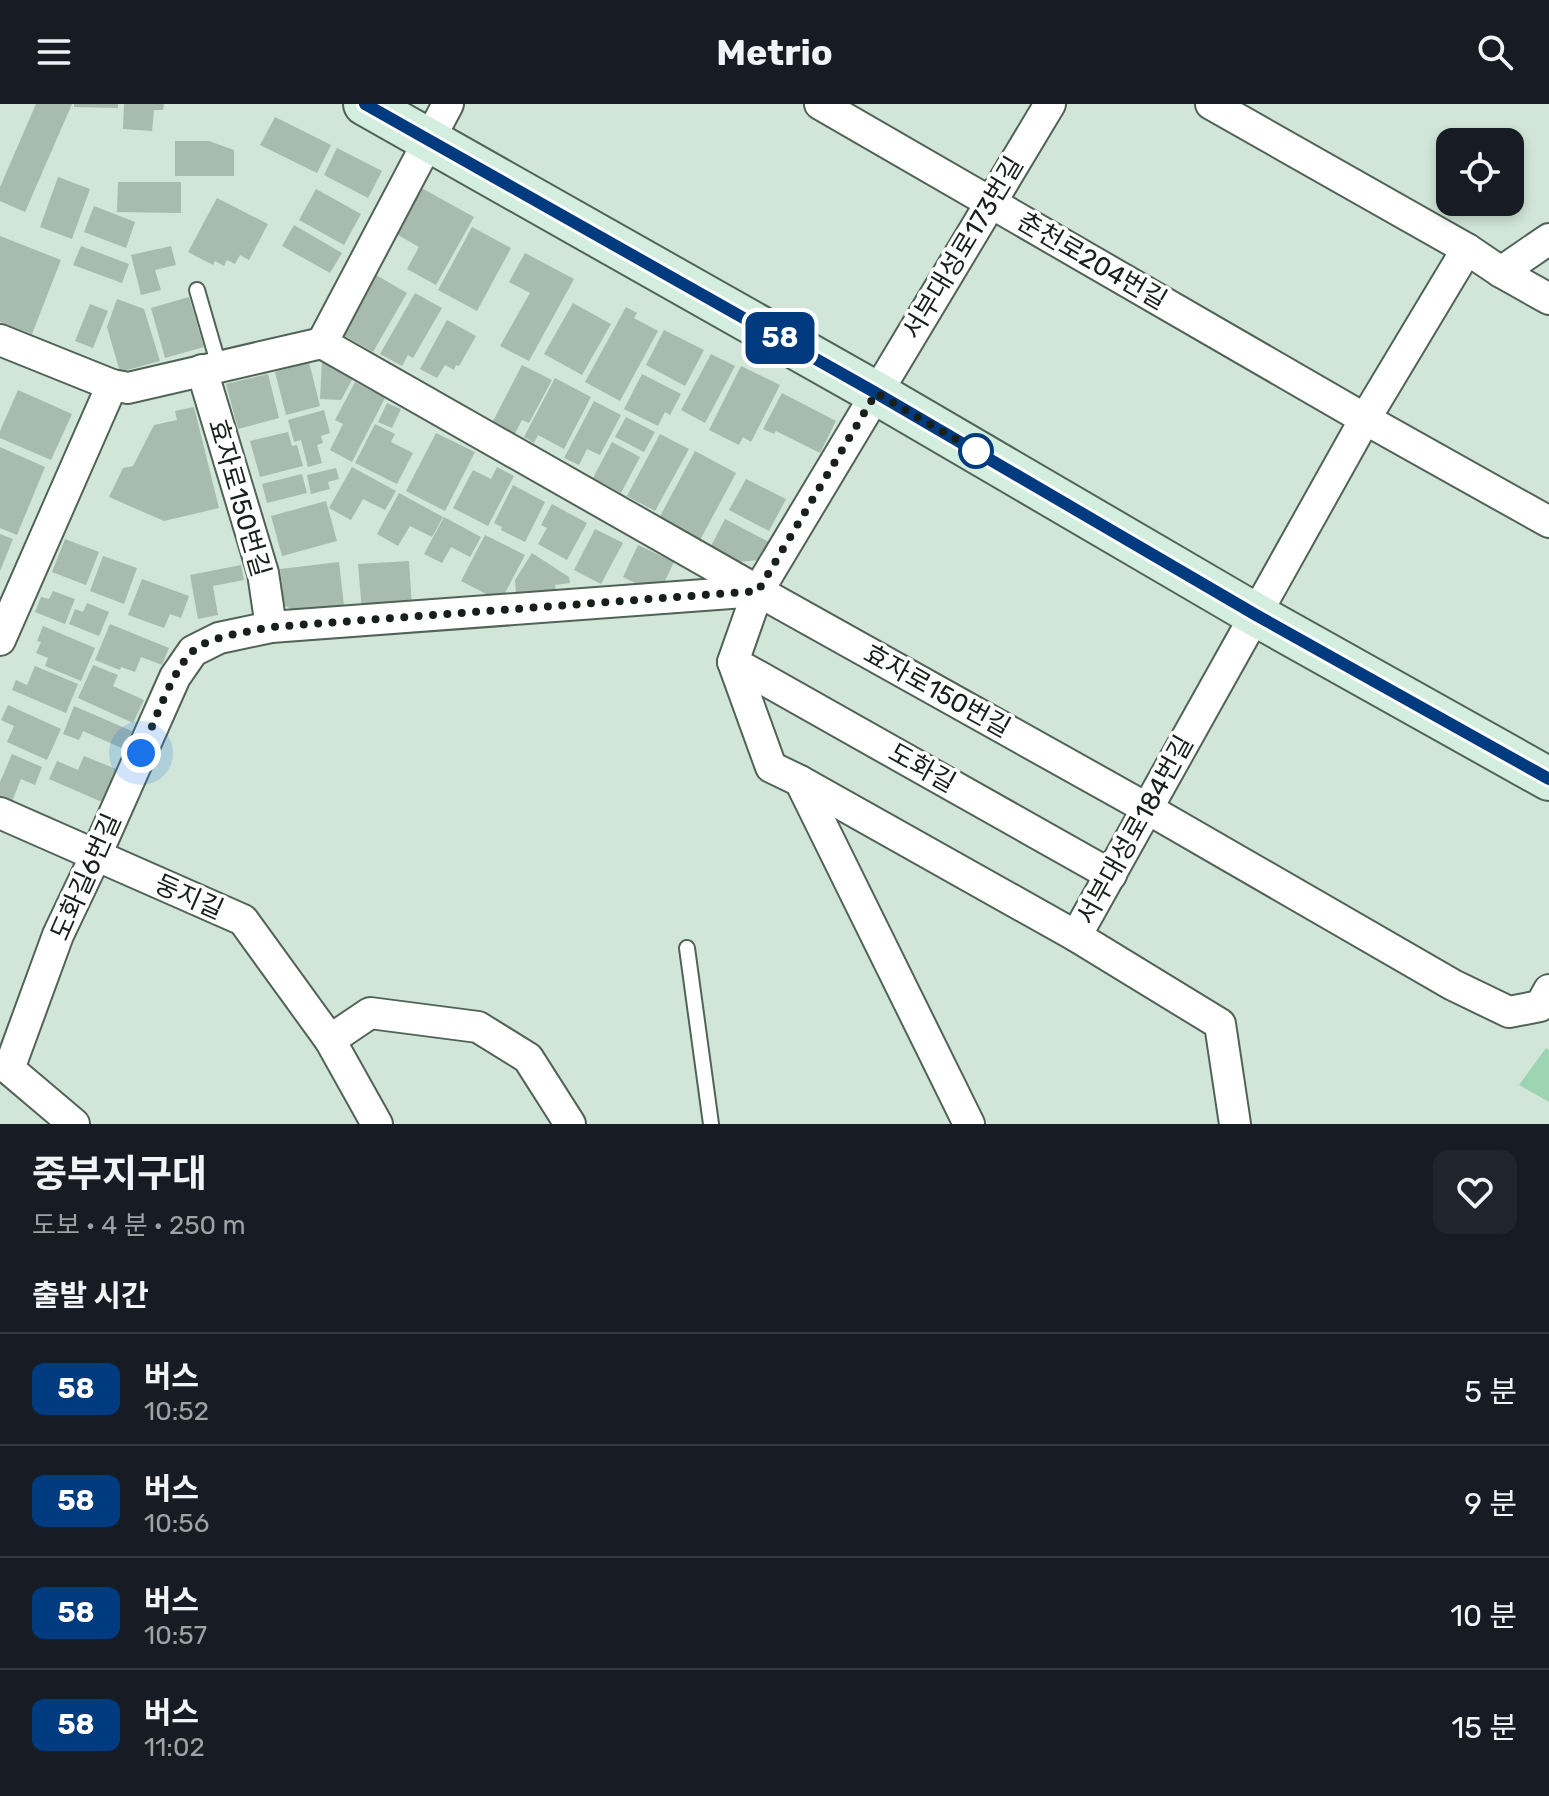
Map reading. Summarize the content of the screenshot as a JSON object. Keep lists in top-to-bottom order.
{
  "streets": {
    "street": [
      "서부대성로173번길",
      "춘천로204번길",
      "효자로150번길",
      "도화길",
      "서부대성로184번길",
      "도화길6번길",
      "둥지길"
    ]
  },
  "crossings": [
    ["서부대성로173번길", "춘천로204번길"],
    ["효자로150번길", "서부대성로184번길"],
    ["효자로150번길", "도화길6번길"],
    ["도화길", "서부대성로184번길"],
    ["도화길6번길", "둥지길"]
  ],
  "lines": ["bus line 58"],
  "page": {
    "header": "Metrio",
    "on_map": "58",
    "heading": [
      ["중부지구대", "도보 · 4 분 · 250 m"],
      "출발 시간"
    ],
    "list": [
      {
        "mark": "58",
        "name": "버스",
        "note": "10:52",
        "value": "5 분"
      },
      {
        "mark": "58",
        "name": "버스",
        "note": "10:56",
        "value": "9 분"
      },
      {
        "mark": "58",
        "name": "버스",
        "note": "10:57",
        "value": "10 분"
      },
      {
        "mark": "58",
        "name": "버스",
        "note": "11:02",
        "value": "15 분"
      }
    ]
  }
}
